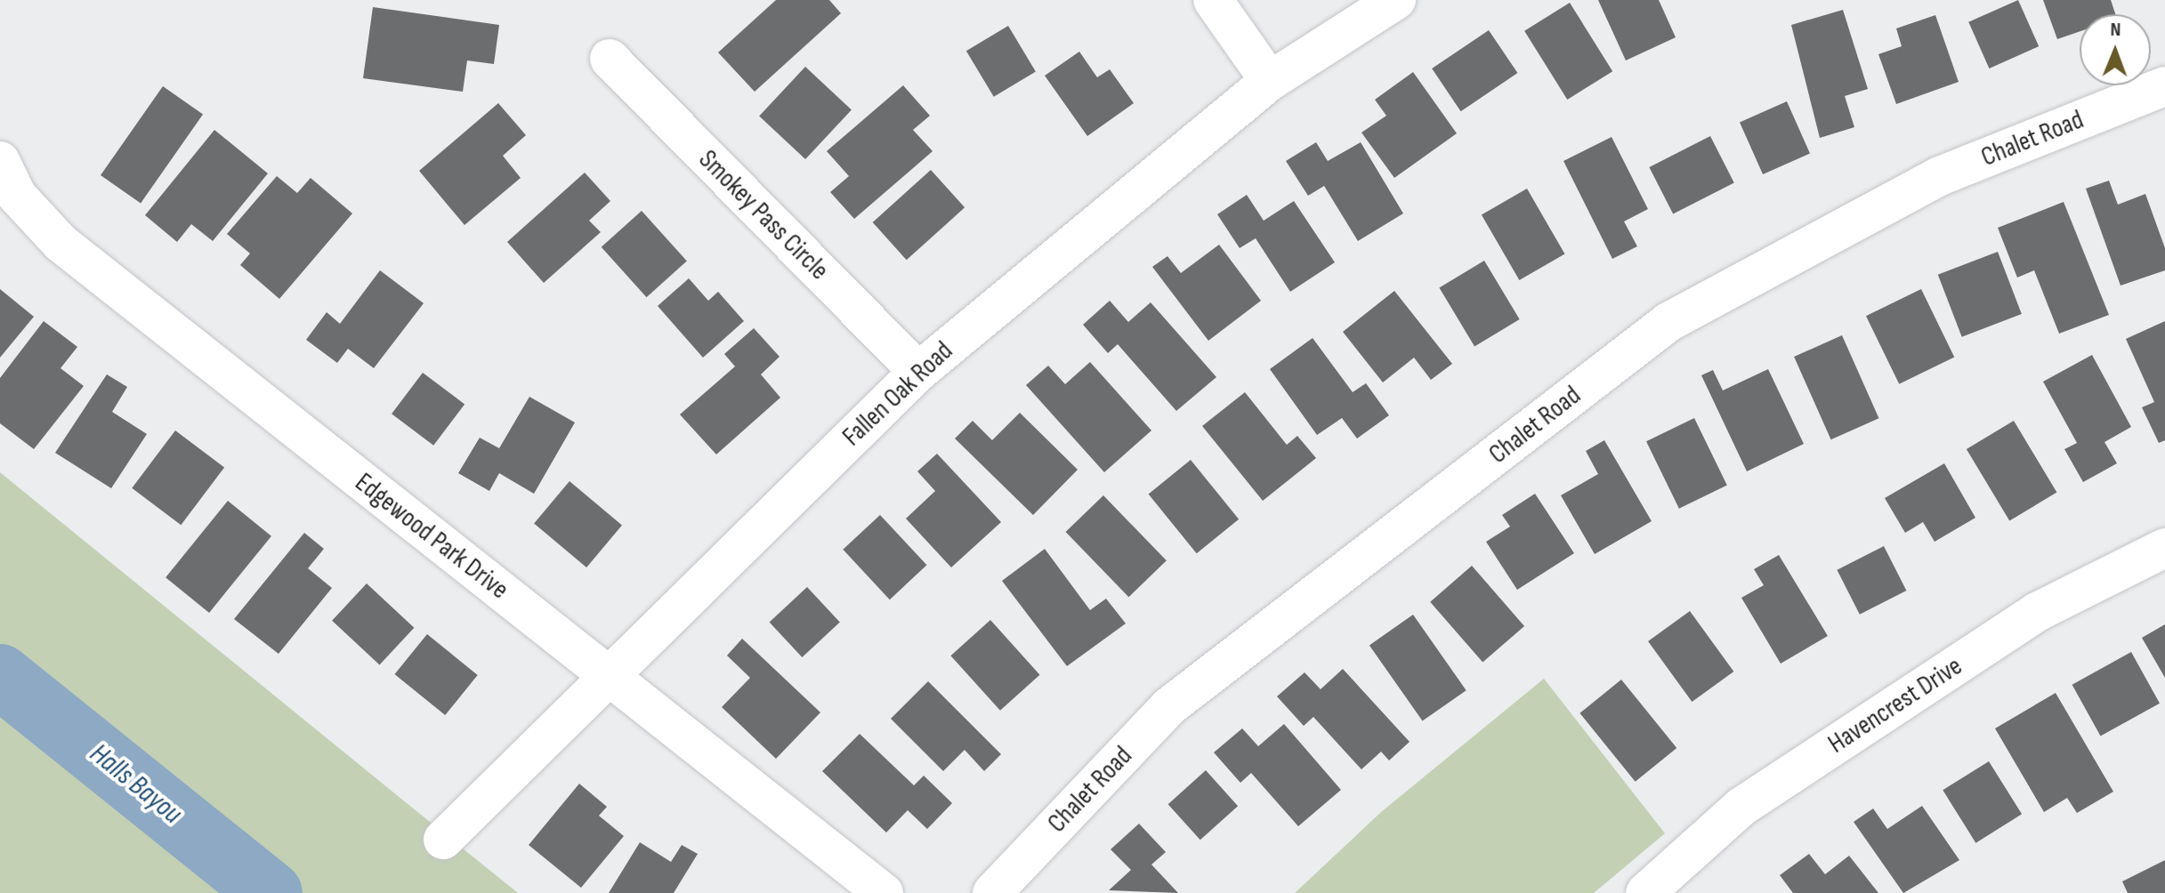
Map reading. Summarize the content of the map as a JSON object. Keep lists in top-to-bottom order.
{
  "streets": {
    "street": [
      "Chalet Road",
      "Smokey Pass Circle",
      "Fallen Oak Road",
      "Edgewood Park Drive",
      "Havencrest Drive"
    ]
  },
  "crossings": [
    ["Smokey Pass Circle", "Fallen Oak Road"],
    ["Fallen Oak Road", "Edgewood Park Drive"]
  ],
  "water": ["Halls Bayou"],
  "north": "top"
}
